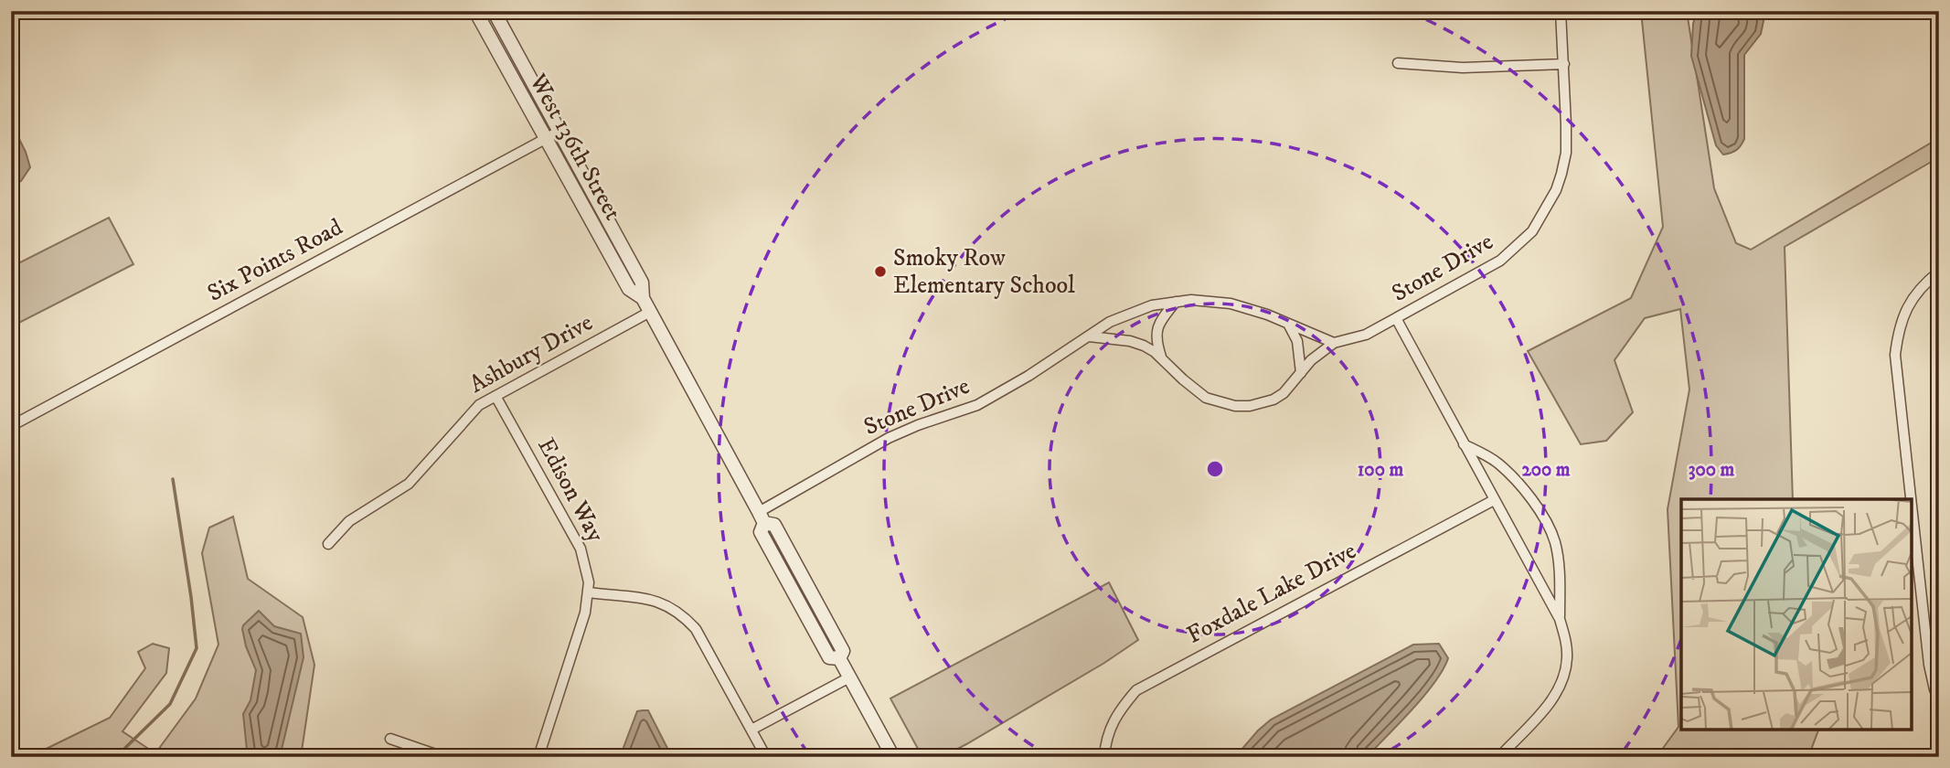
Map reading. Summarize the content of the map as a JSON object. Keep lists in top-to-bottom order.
{
  "streets": {
    "street": [
      "West 136th Street",
      "Six Points Road",
      "Stone Drive",
      "Ashbury Drive",
      "Edison Way",
      "Foxdale Lake Drive"
    ]
  },
  "crossings": [
    ["West 136th Street", "Six Points Road"],
    ["West 136th Street", "Stone Drive"],
    ["West 136th Street", "Ashbury Drive"],
    ["Ashbury Drive", "Edison Way"]
  ],
  "places": ["Smoky Row Elementary School"],
  "rings": ["100 m", "200 m", "300 m"]
}
